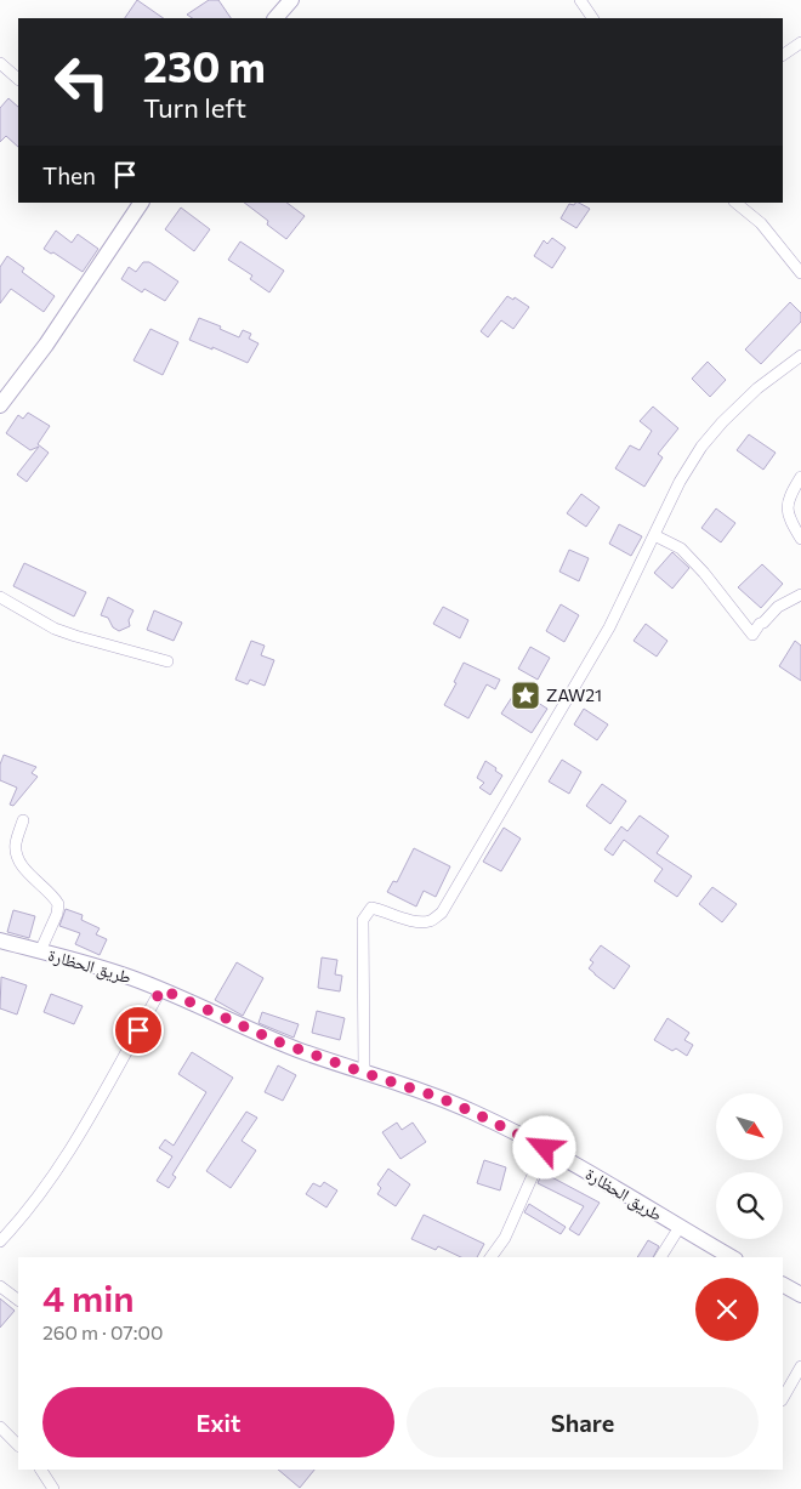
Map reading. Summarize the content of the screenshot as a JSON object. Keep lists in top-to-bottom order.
{
  "streets": {
    "street": ["طريق الحظارة"]
  },
  "places": {
    "place": ["ZAW21"]
  },
  "north": "bottom right",
  "page": {
    "turn": ["230 m", "Turn left"],
    "then": "Then",
    "heading": ["4 min", "260 m · 07:00"],
    "buttons": ["Exit", "Share"]
  }
}
